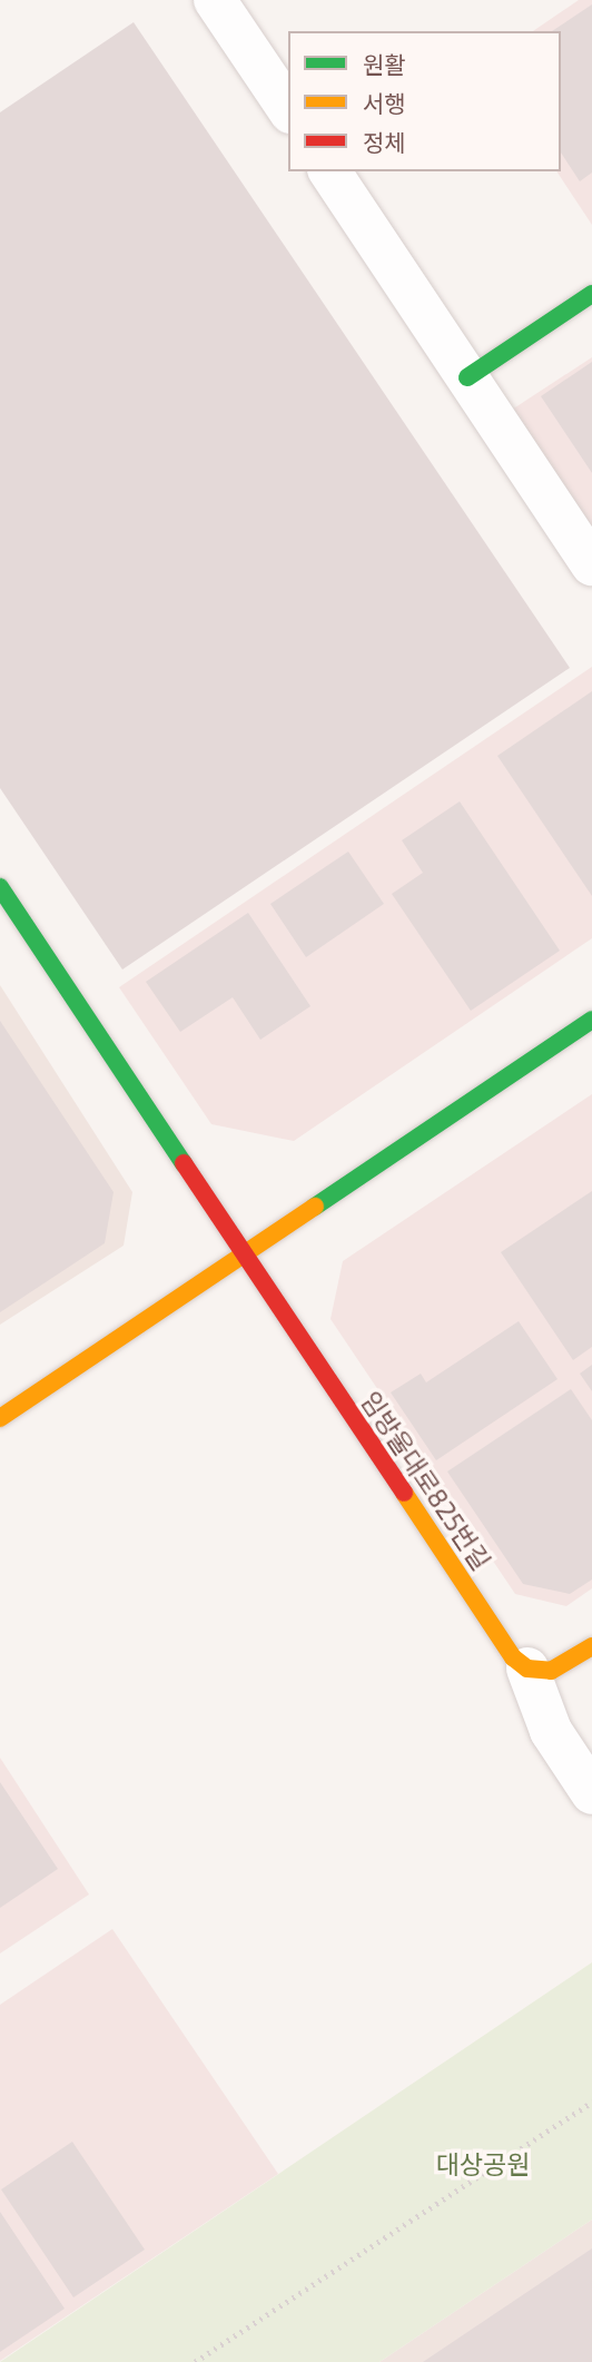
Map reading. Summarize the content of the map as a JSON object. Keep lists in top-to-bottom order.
{
  "streets": {
    "street": ["임방울대로825번길"]
  },
  "parks": ["대상공원"],
  "legend": ["원활", "서행", "정체"]
}
